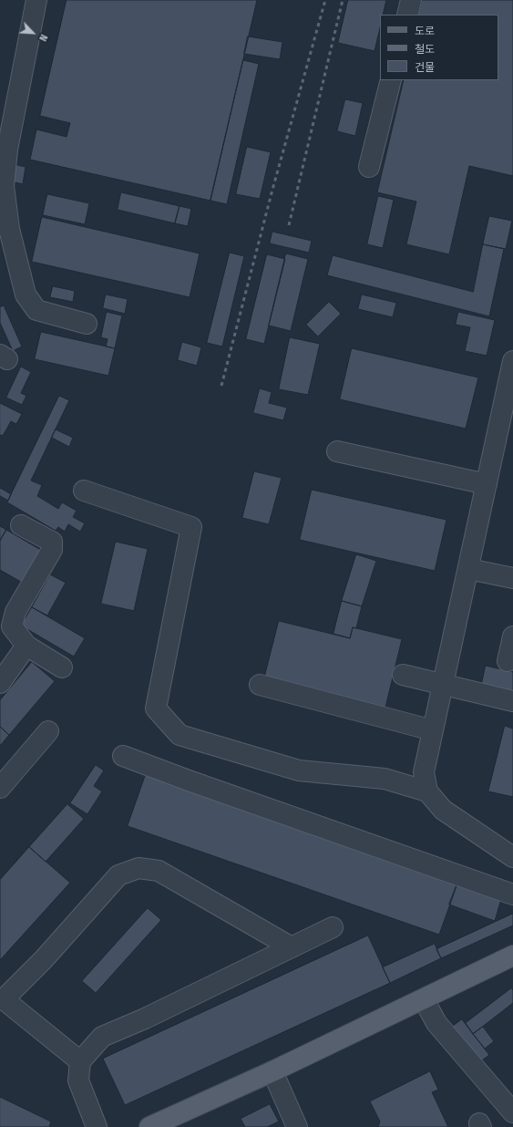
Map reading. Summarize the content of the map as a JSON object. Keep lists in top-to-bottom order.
{
  "legend": ["도로", "철도", "건물"],
  "north": "bottom right"
}
